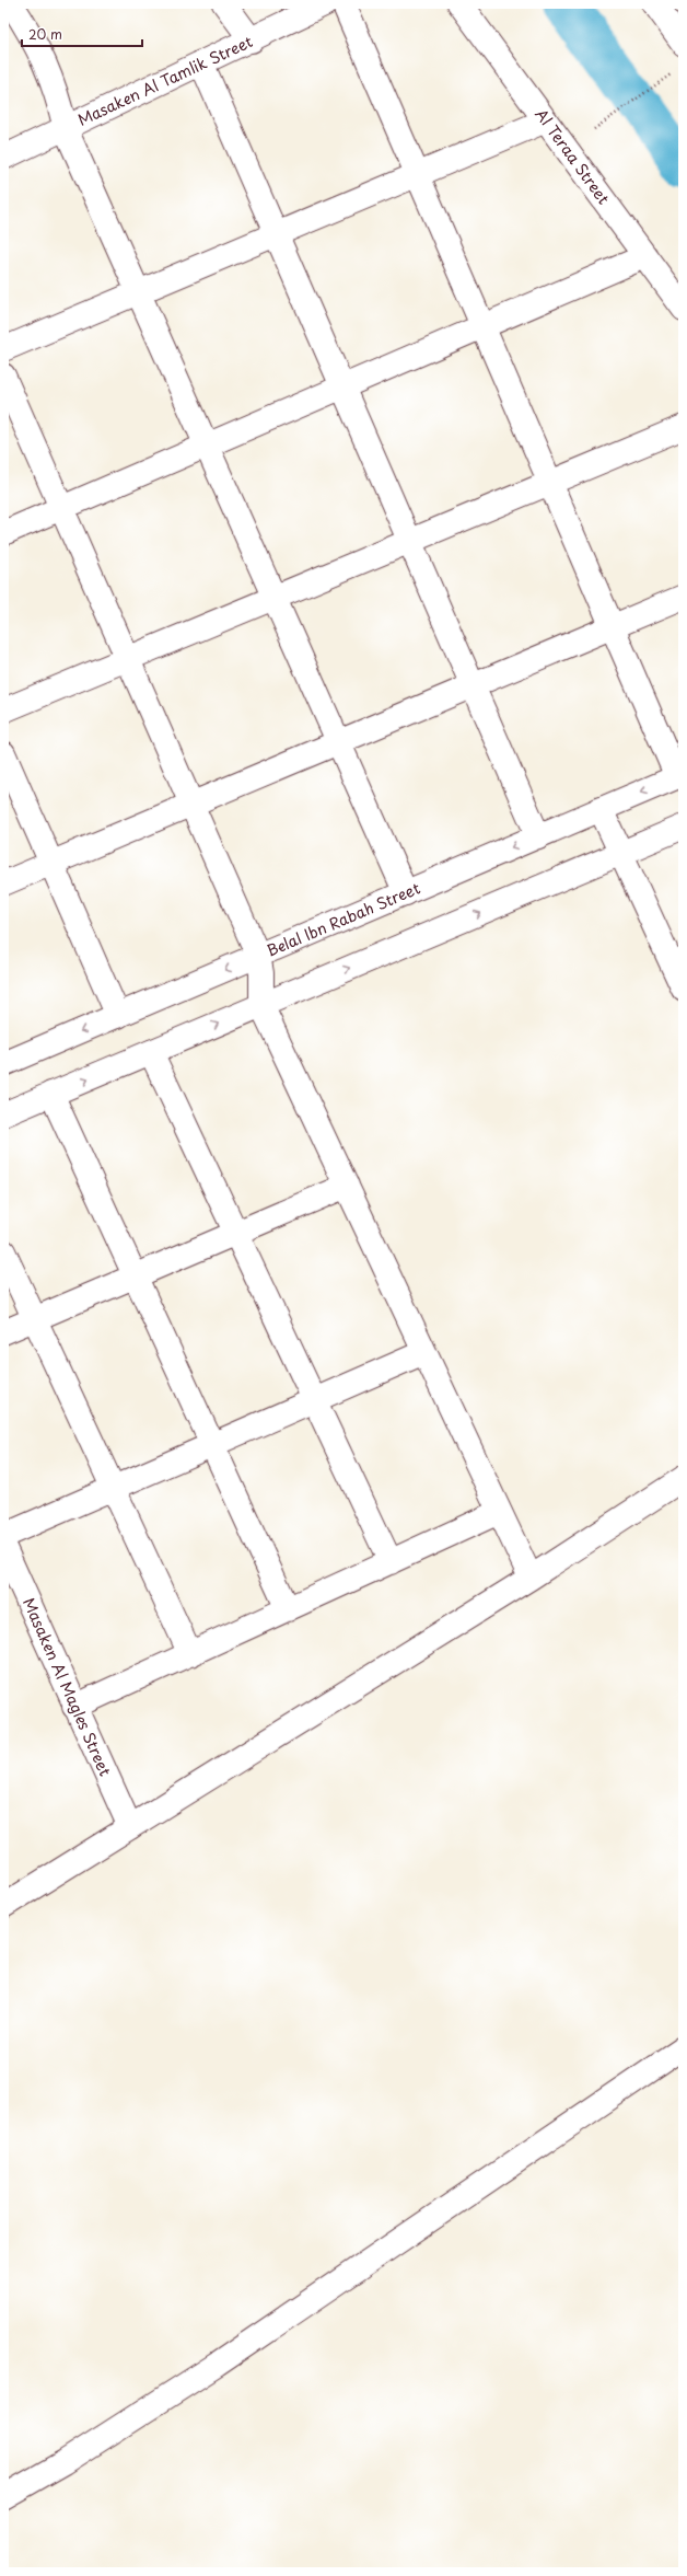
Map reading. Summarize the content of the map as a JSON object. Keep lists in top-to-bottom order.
{
  "streets": {
    "street": [
      "Masaken Al Tamlik Street",
      "Al Teraa Street",
      "Belal Ibn Rabah Street",
      "Masaken Al Magles Street"
    ]
  },
  "scale_bar": "20 m"
}
